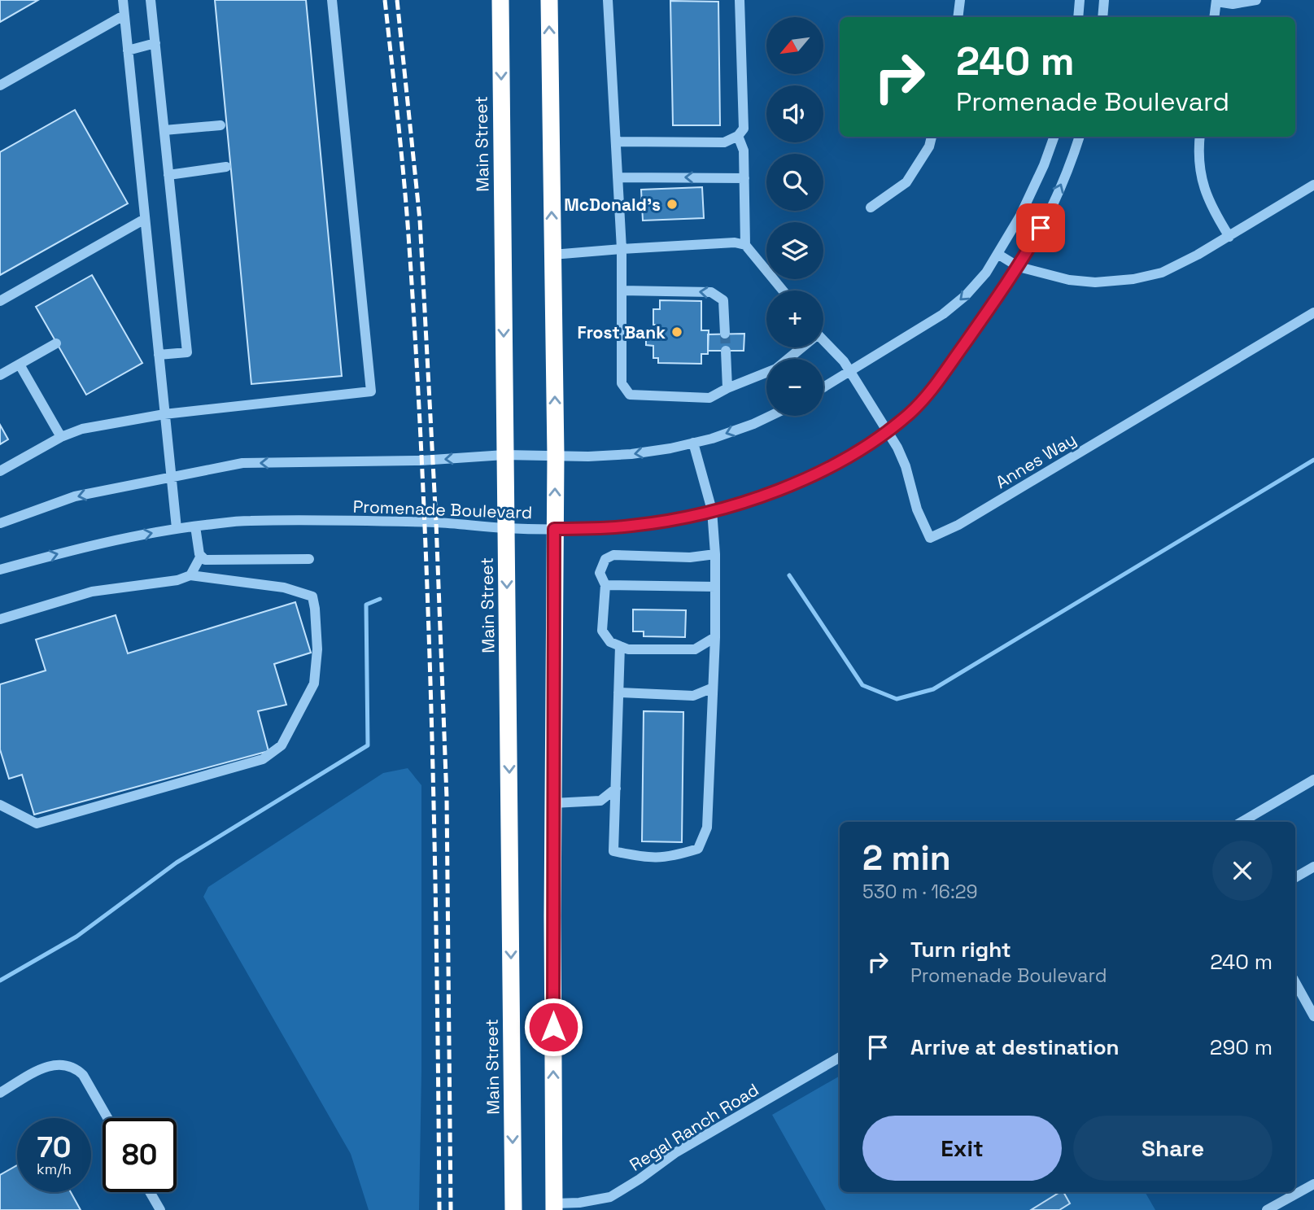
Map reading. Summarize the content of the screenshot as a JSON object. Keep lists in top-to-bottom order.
{
  "streets": {
    "highway": ["Main Street"],
    "street": ["Annes Way", "Promenade Boulevard", "Regal Ranch Road"]
  },
  "crossings": [
    ["Main Street", "Promenade Boulevard"],
    ["Annes Way", "Promenade Boulevard"]
  ],
  "places": ["McDonald's", "Frost Bank"],
  "north": "bottom left",
  "page": {
    "map_buttons": ["+", "−"],
    "turn": ["240 m", "Promenade Boulevard"],
    "heading": ["2 min", "530 m · 16:29"],
    "list": [
      {
        "name": "Turn right",
        "note": "Promenade Boulevard",
        "value": "240 m"
      },
      {
        "name": "Arrive at destination",
        "value": "290 m"
      }
    ],
    "buttons": ["Exit", "Share"],
    "speed": "70 km/h",
    "limit": "80"
  }
}
